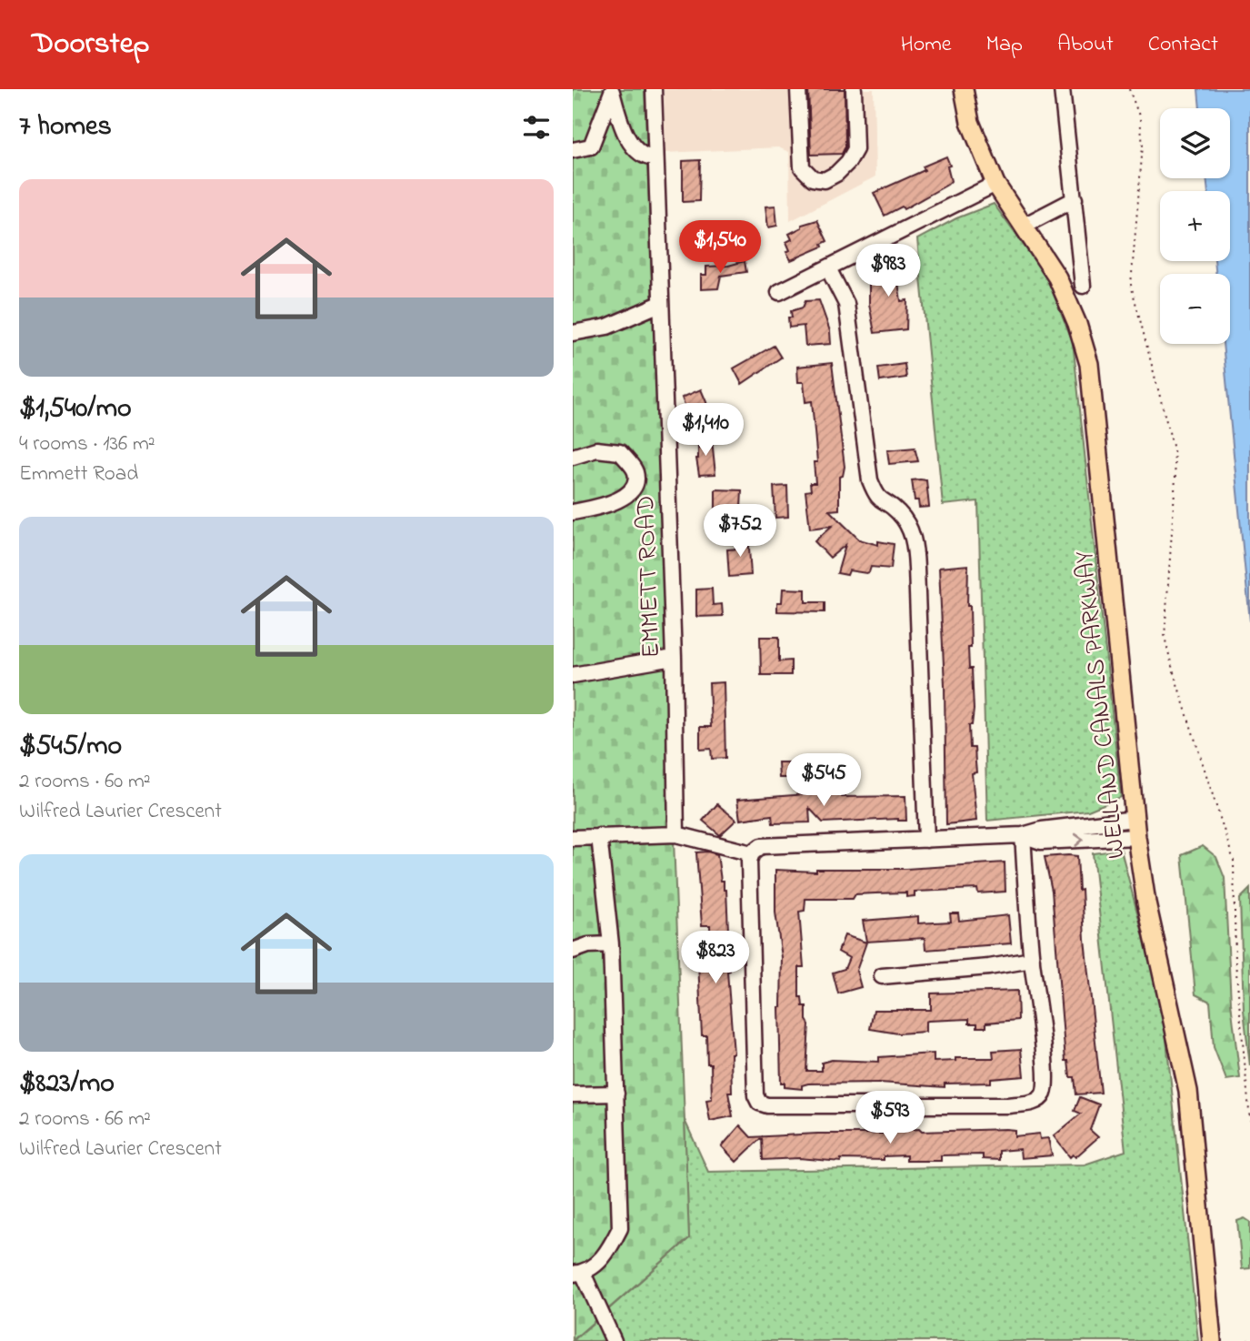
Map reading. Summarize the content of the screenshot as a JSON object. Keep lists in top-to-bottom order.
{
  "streets": {
    "main road": ["WELLAND CANALS PARKWAY"],
    "street": ["EMMETT ROAD"]
  },
  "page": {
    "header": "Doorstep",
    "nav": [
      "Home",
      "Map",
      "About",
      "Contact"
    ],
    "heading": "7 homes",
    "map_buttons": ["+", "−"],
    "list": [
      {
        "name": "$1,540/mo",
        "note": "4 rooms · 136 m² · Emmett Road"
      },
      {
        "name": "$545/mo",
        "note": "2 rooms · 60 m² · Wilfred Laurier Crescent"
      },
      {
        "name": "$823/mo",
        "note": "2 rooms · 66 m² · Wilfred Laurier Crescent"
      }
    ],
    "price": [
      "$1,540",
      "$983",
      "$1,410",
      "$752",
      "$545",
      "$823",
      "$593"
    ]
  }
}
